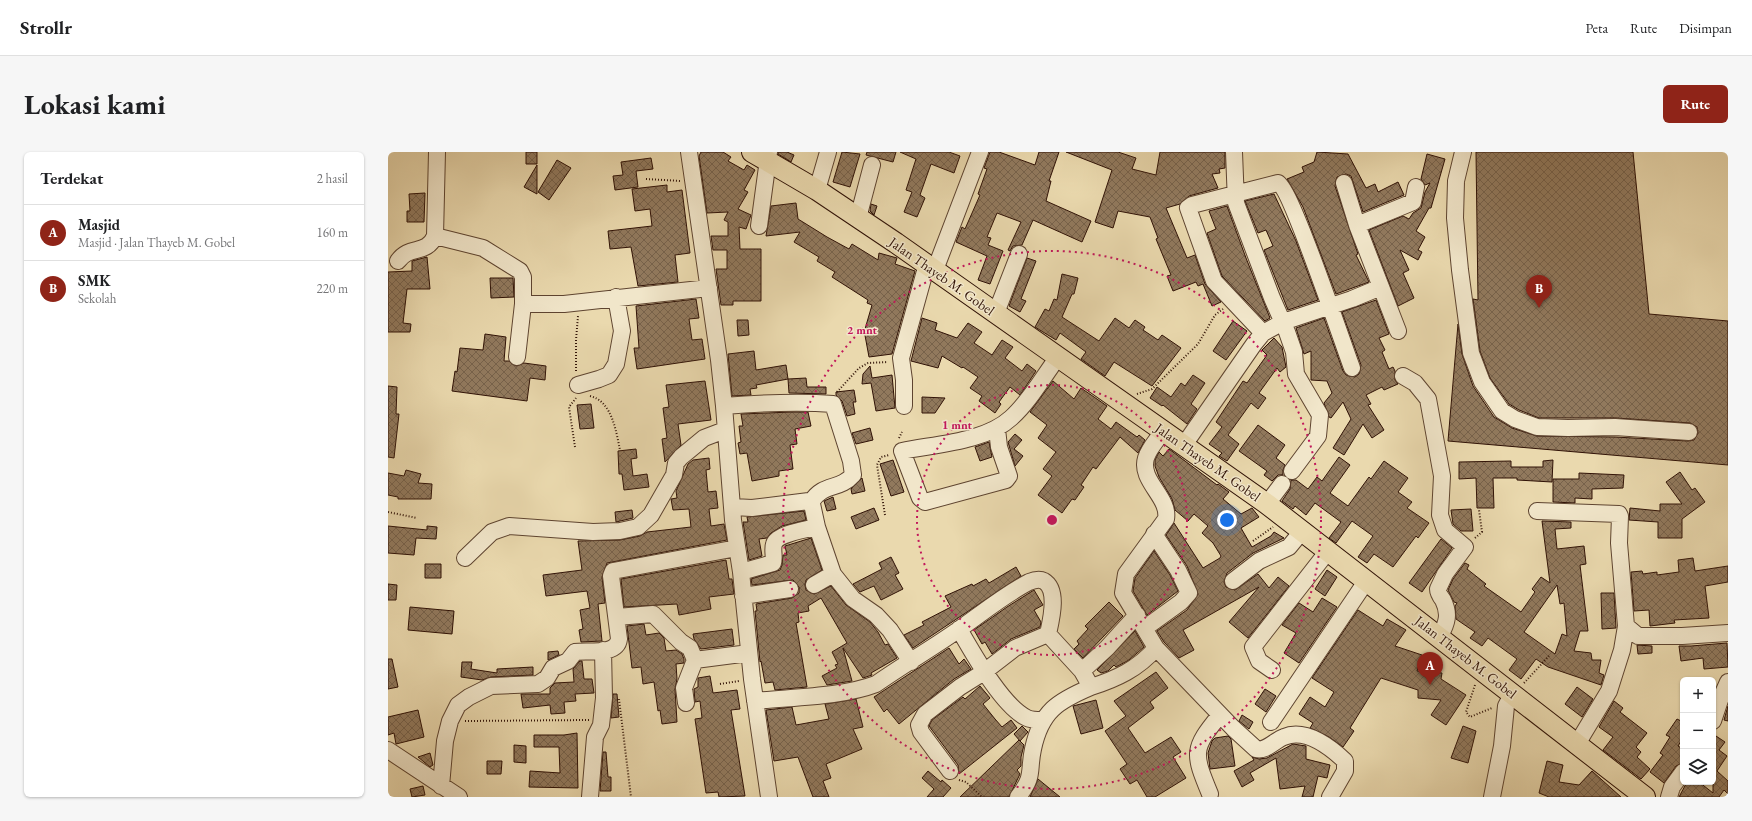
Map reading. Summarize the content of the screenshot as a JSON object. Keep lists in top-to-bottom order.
{
  "streets": {
    "main road": ["Jalan Thayeb M. Gobel"]
  },
  "page": {
    "header": "Strollr",
    "nav": ["Peta", "Rute", "Disimpan"],
    "buttons": "Rute",
    "title": "Lokasi kami",
    "heading": ["Terdekat", "2 hasil"],
    "list": [
      {
        "mark": "A",
        "name": "Masjid",
        "note": "Masjid · Jalan Thayeb M. Gobel",
        "value": "160 m"
      },
      {
        "mark": "B",
        "name": "SMK",
        "note": "Sekolah",
        "value": "220 m"
      }
    ],
    "pins": ["B", "A"],
    "map_buttons": ["+", "−"]
  },
  "rings": ["2 mnt", "1 mnt"]
}
